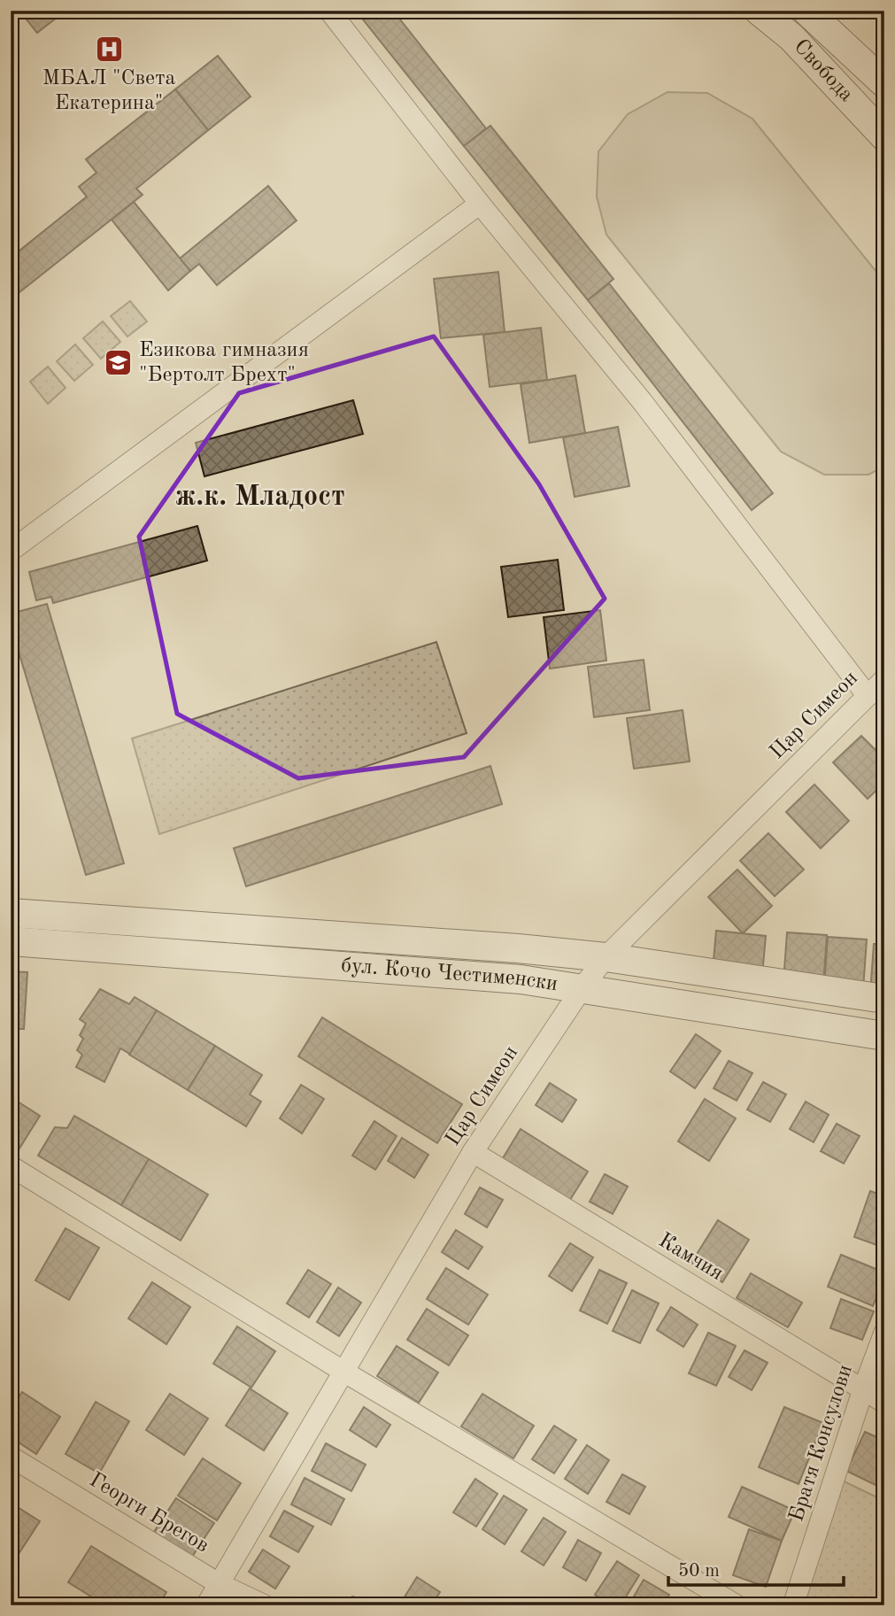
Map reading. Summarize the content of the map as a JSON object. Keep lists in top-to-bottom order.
{
  "streets": {
    "street": [
      "Свобода",
      "Цар Симеон",
      "бул. Кочо Честименски",
      "Камчия",
      "Братя Консулови",
      "Георги Брегов"
    ]
  },
  "crossings": [
    ["Цар Симеон", "бул. Кочо Честименски"],
    ["Цар Симеон", "Камчия"],
    ["Цар Симеон", "Георги Брегов"],
    ["Камчия", "Братя Консулови"]
  ],
  "districts": ["ж.к. Младост"],
  "places": {
    "hospital": ["МБАЛ \"Света Екатерина\""],
    "school or university": ["Езикова гимназия \"Бертолт Брехт\""]
  },
  "scale_bar": "50 m"
}
